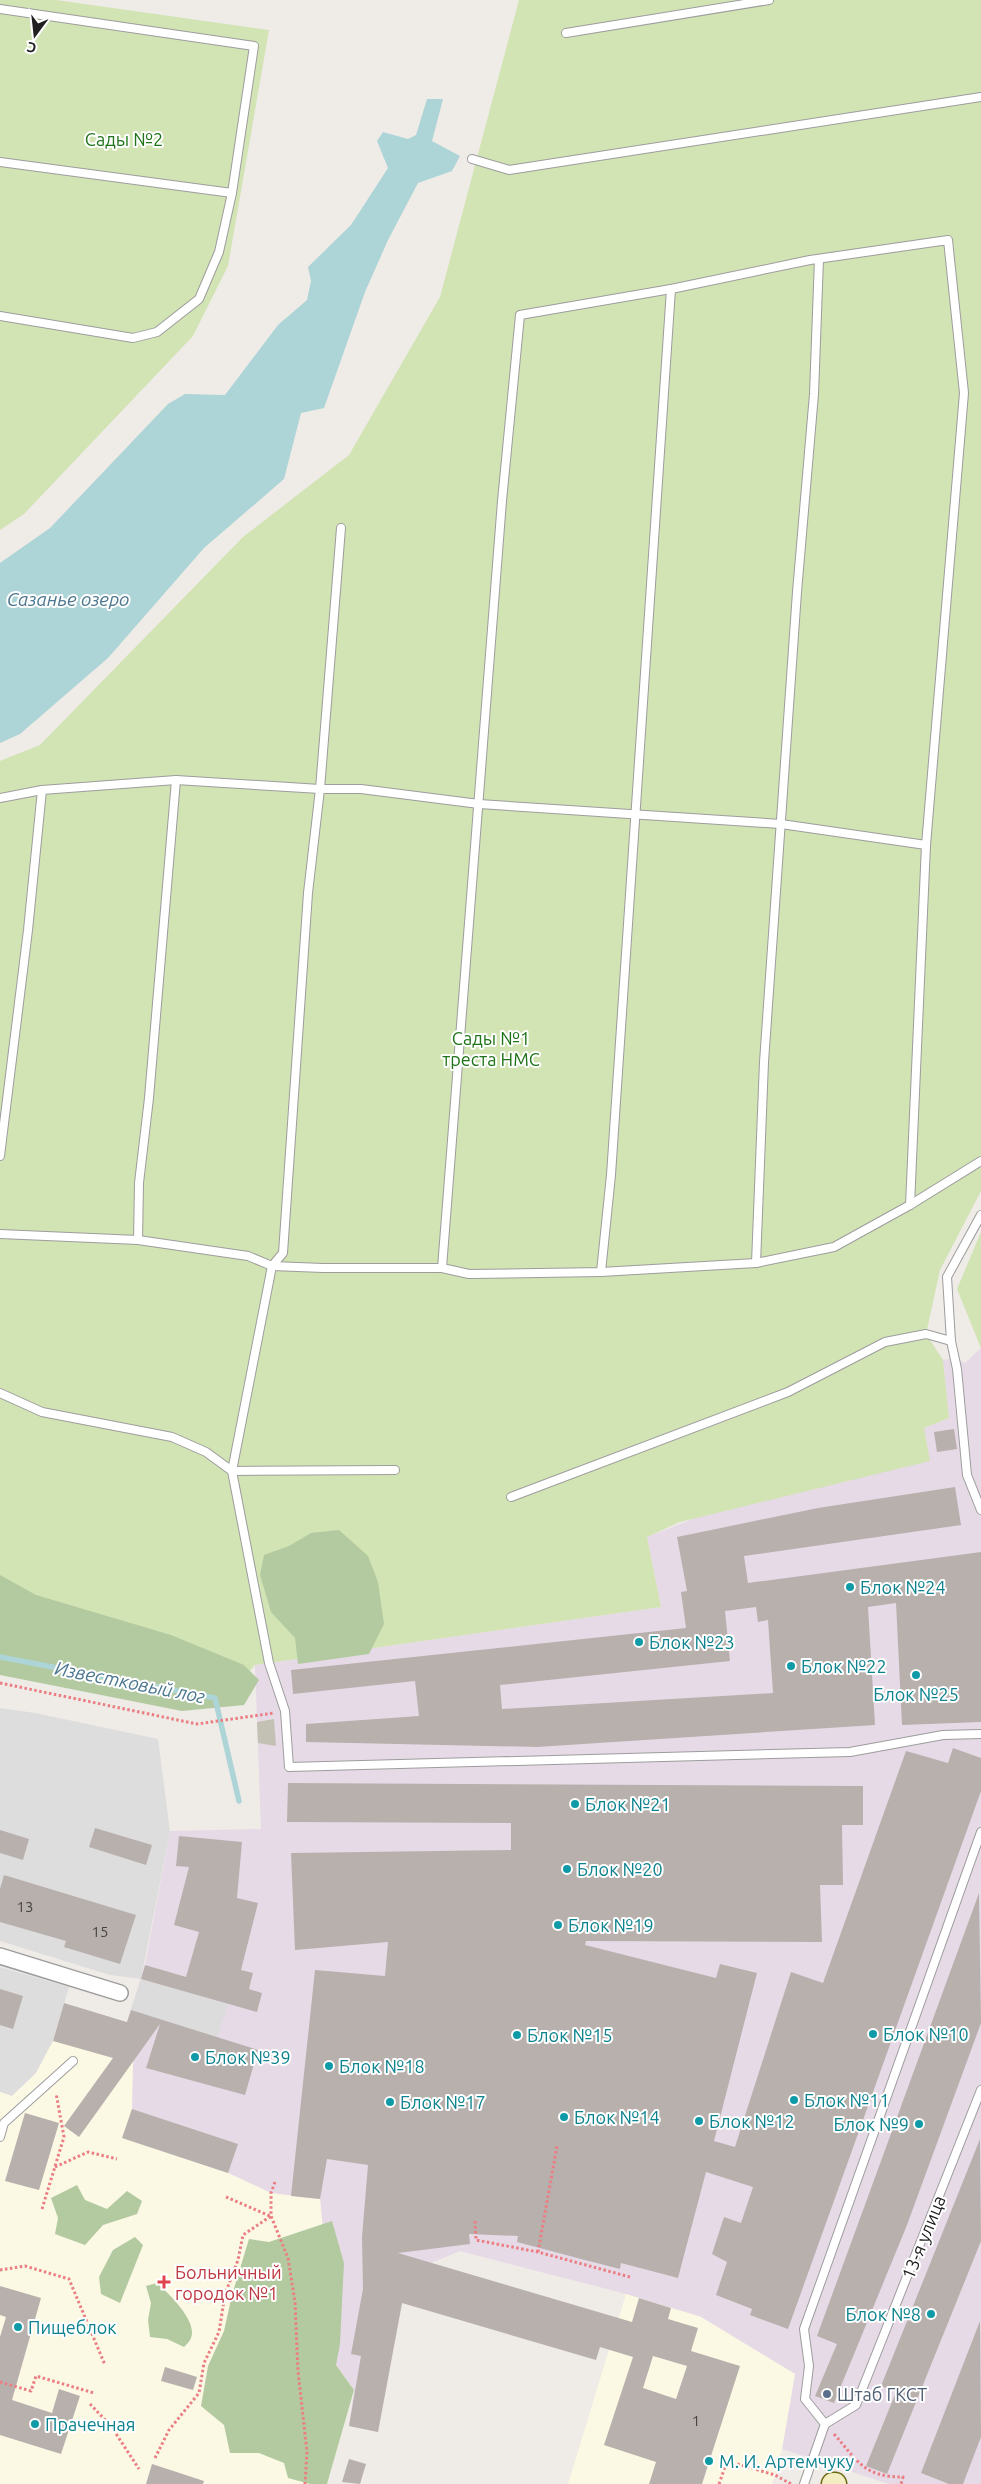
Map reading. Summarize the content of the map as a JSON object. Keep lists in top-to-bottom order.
{
  "streets": {
    "lane": ["13-я улица"]
  },
  "water": ["Сазанье озеро", "Известковый лог"],
  "parks": ["Сады №2", "Сады №1 треста НМС"],
  "places": {
    "other": [
      "Блок №24",
      "Блок №23",
      "Блок №22",
      "Блок №25",
      "Блок №21",
      "Блок №20",
      "Блок №19",
      "Блок №10",
      "Блок №15",
      "Блок №39",
      "Блок №18",
      "Блок №11",
      "Блок №17",
      "Блок №14",
      "Блок №12",
      "Блок №9",
      "Блок №8",
      "Пищеблок",
      "Штаб ГКСТ",
      "Прачечная",
      "М. И. Артемчуку"
    ],
    "health": ["Больничный городок №1"]
  },
  "house_numbers": ["13", "15", "1"],
  "north": "bottom"
}
